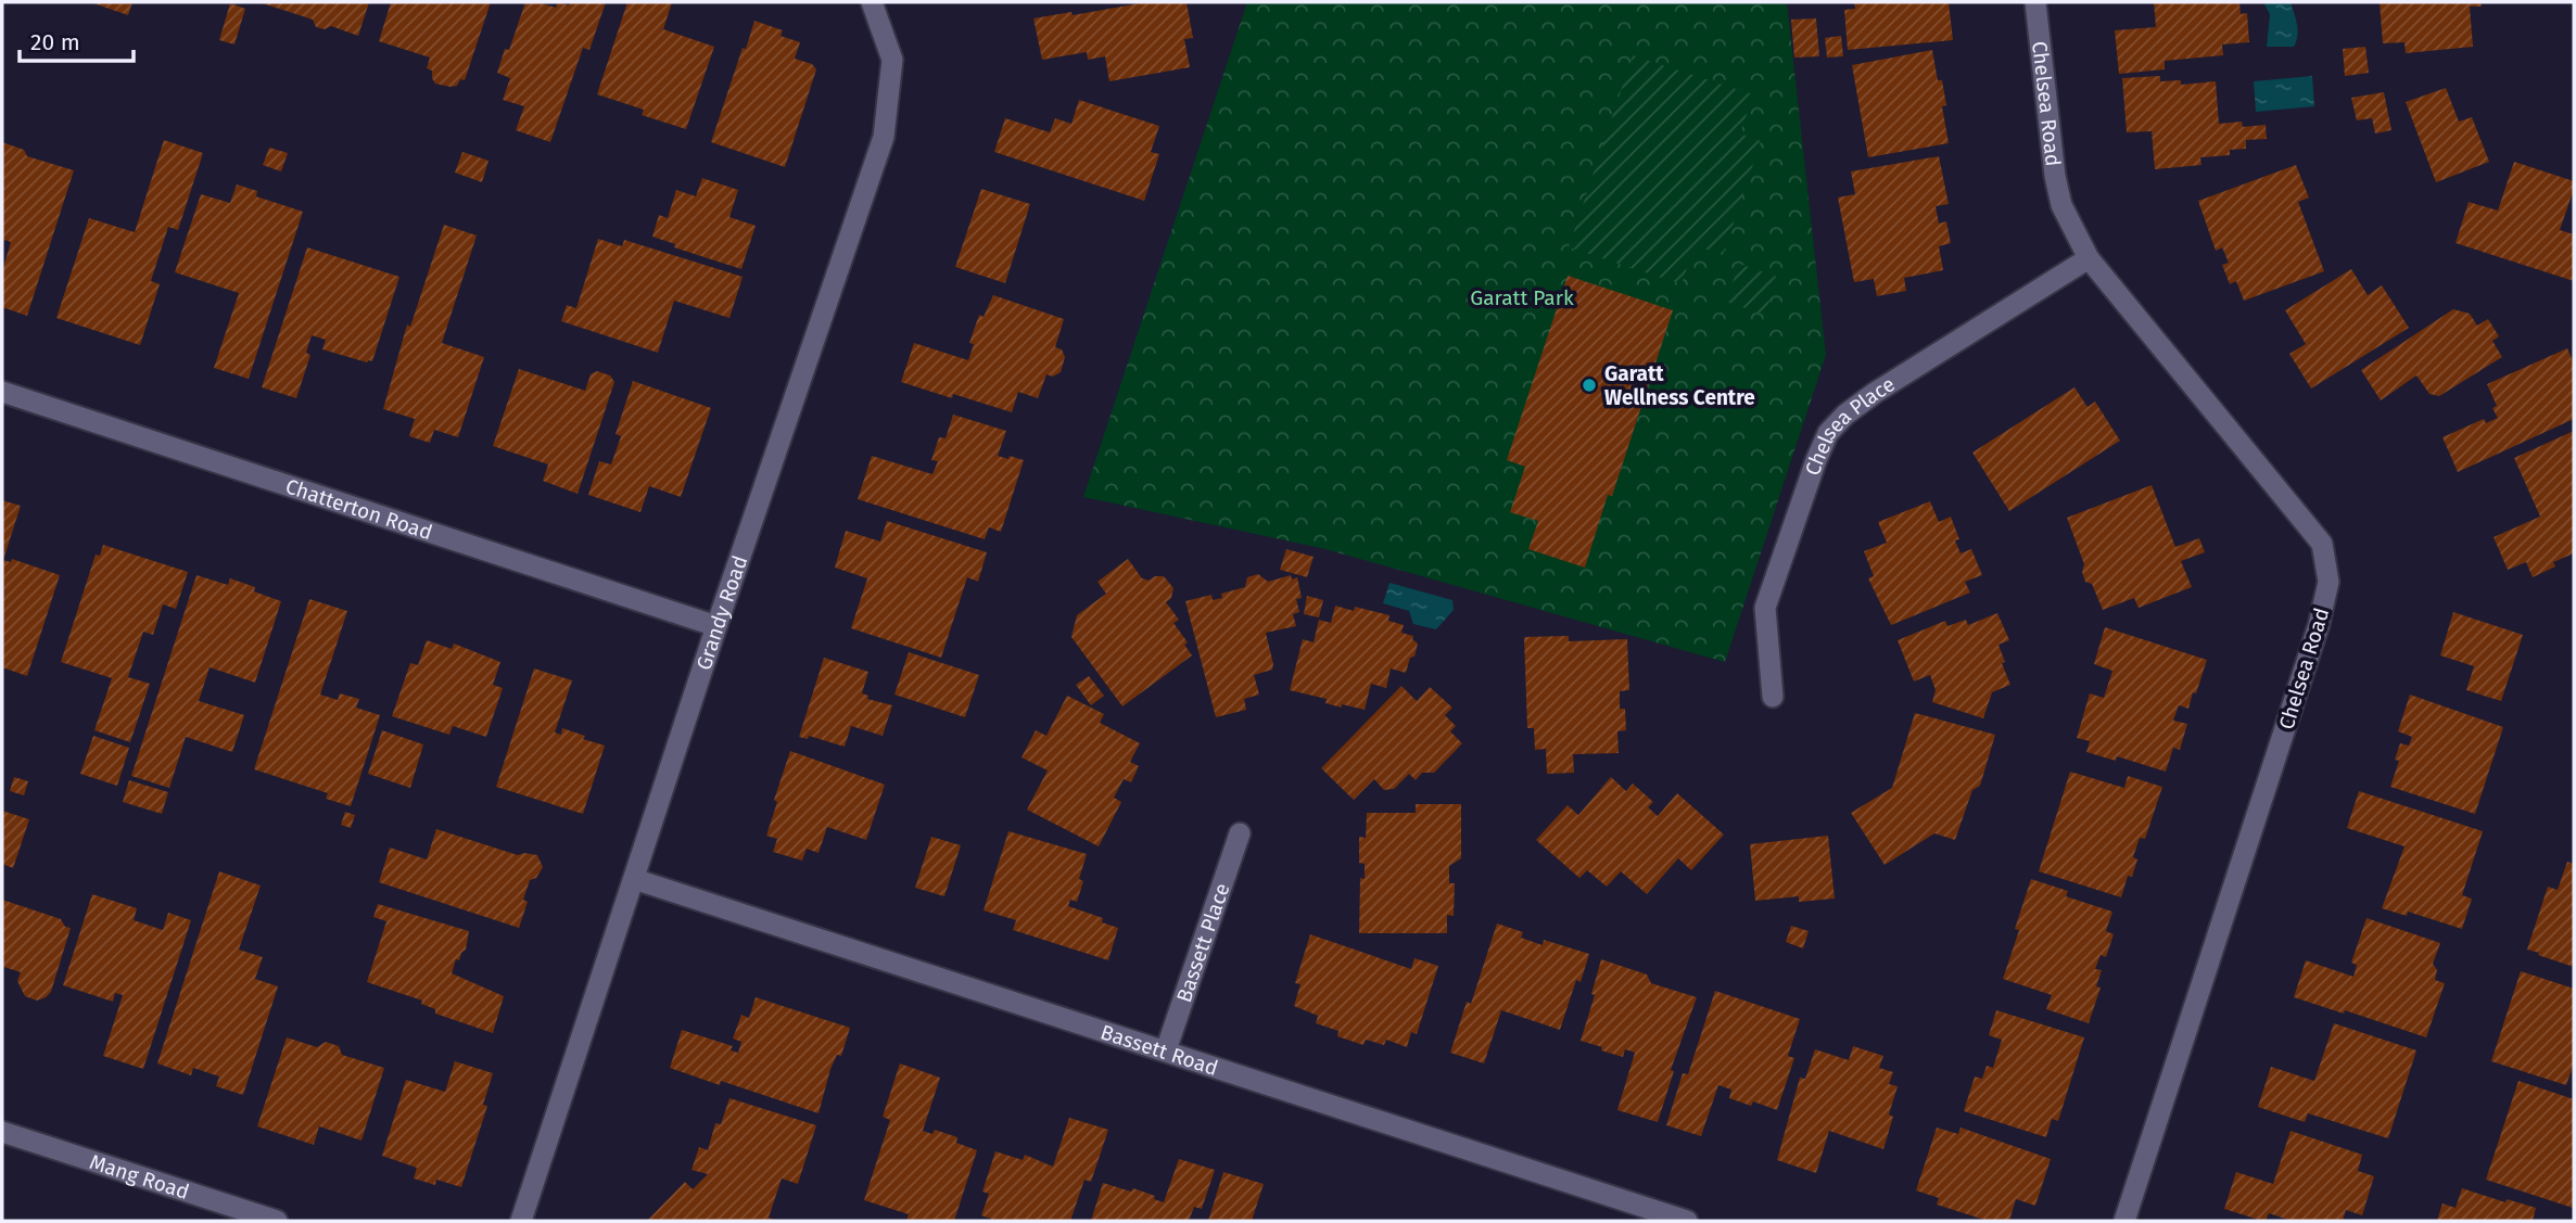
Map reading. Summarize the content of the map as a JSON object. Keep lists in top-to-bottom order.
{
  "streets": {
    "street": [
      "Chelsea Road",
      "Chelsea Place",
      "Chatterton Road",
      "Grandy Road",
      "Bassett Place",
      "Bassett Road",
      "Mang Road"
    ]
  },
  "crossings": [
    ["Chelsea Road", "Chelsea Place"],
    ["Chatterton Road", "Grandy Road"],
    ["Grandy Road", "Bassett Road"],
    ["Bassett Place", "Bassett Road"]
  ],
  "parks": ["Garatt Park"],
  "places": ["Garatt Wellness Centre"],
  "scale_bar": "20 m"
}
